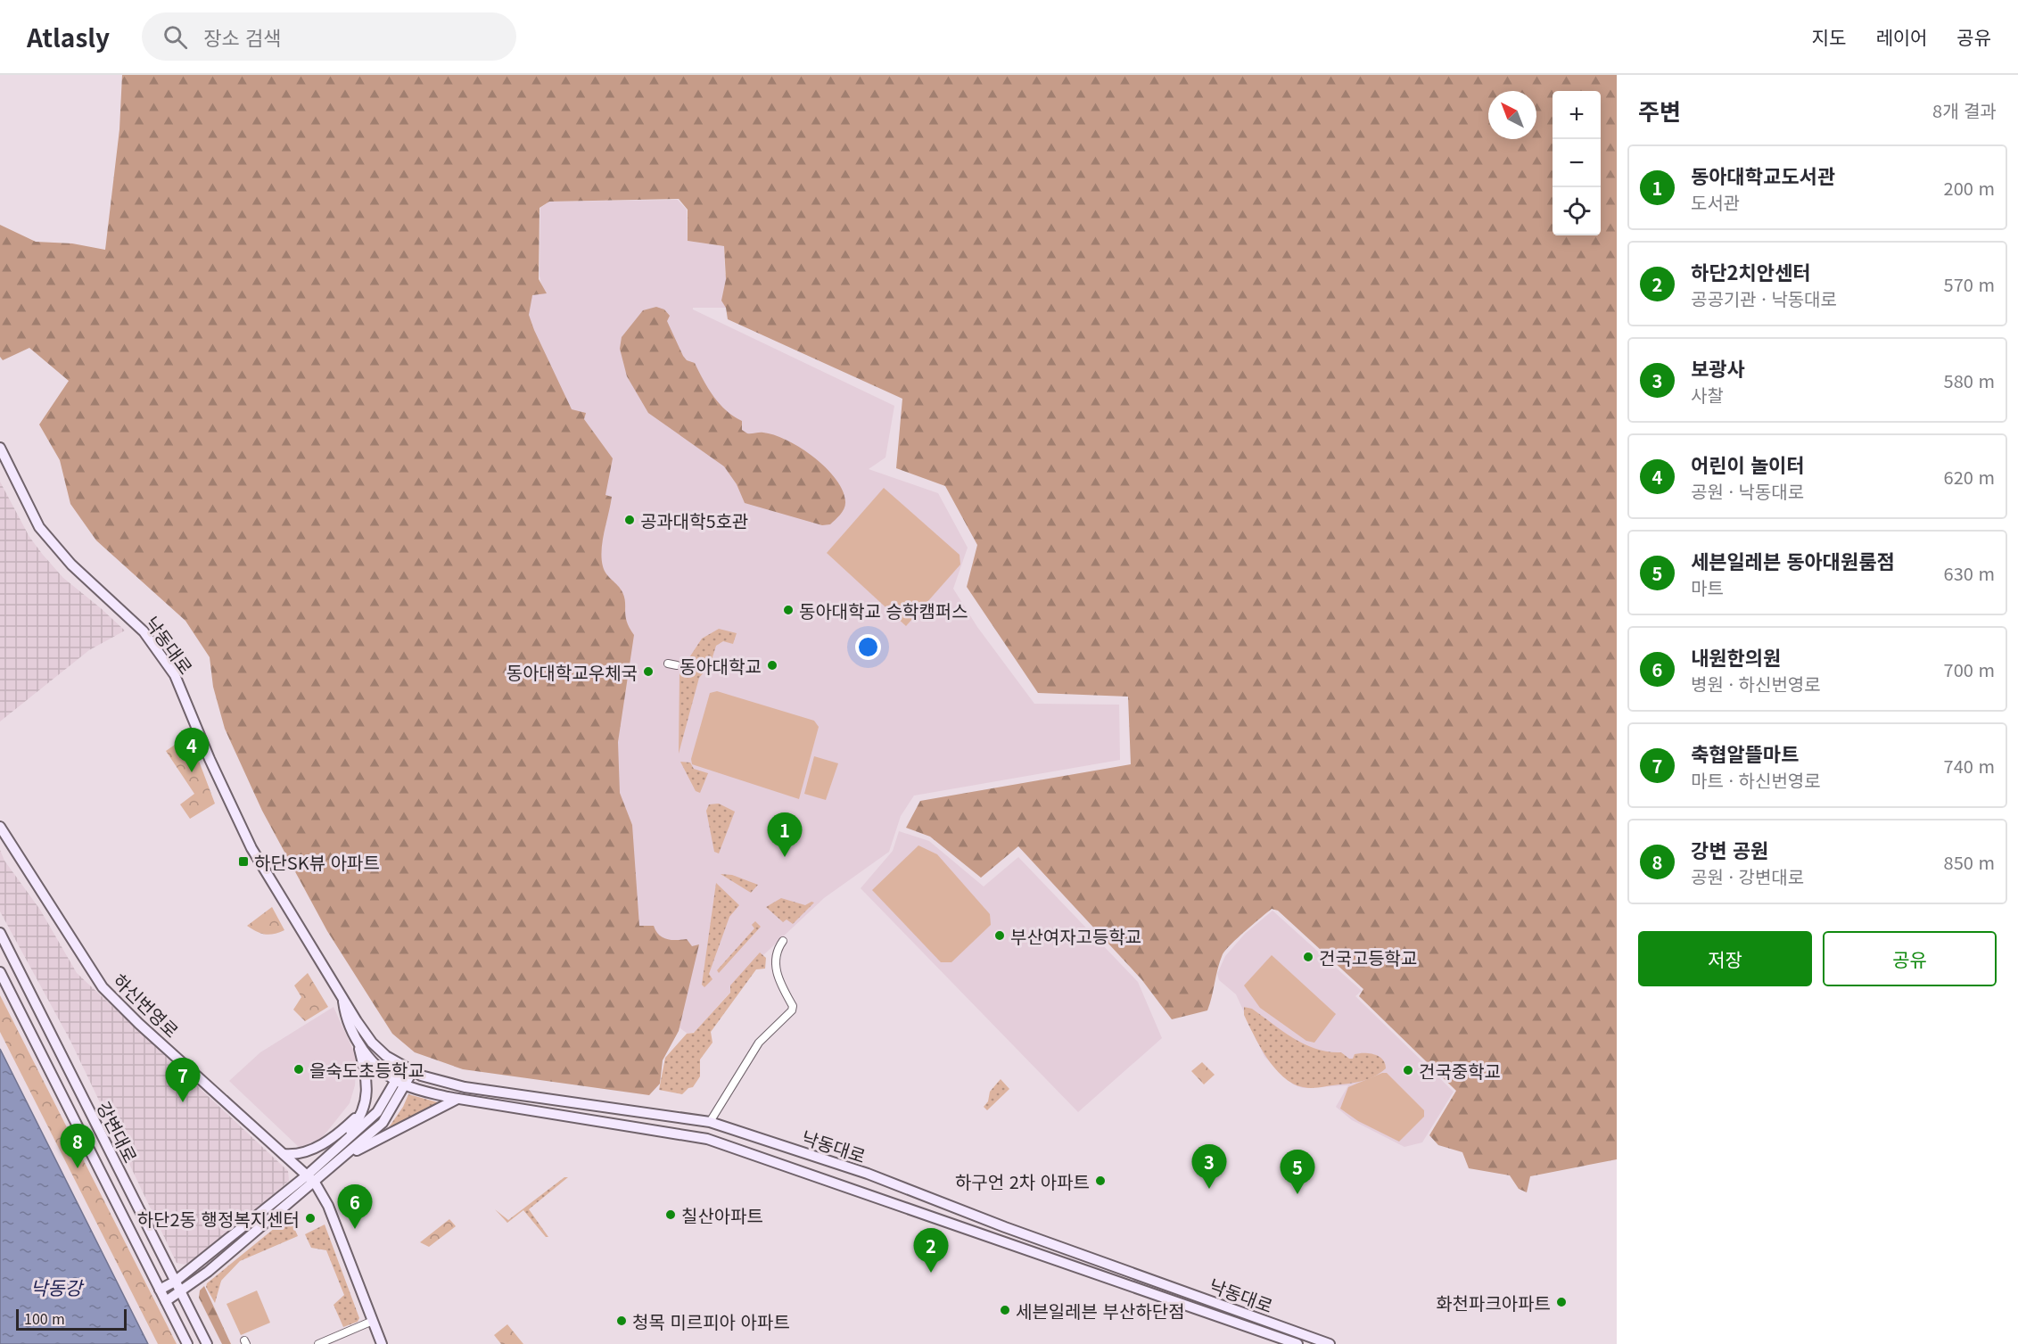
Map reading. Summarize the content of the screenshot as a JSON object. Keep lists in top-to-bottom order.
{
  "streets": {
    "street": ["낙동대로", "하신번영로", "강변대로"]
  },
  "water": ["낙동강"],
  "places": {
    "other": [
      "공과대학5호관",
      "동아대학교 승학캠퍼스",
      "동아대학교",
      "동아대학교우체국",
      "부산여자고등학교",
      "건국고등학교",
      "을숙도초등학교",
      "건국중학교",
      "하구언 2차 아파트",
      "칠산아파트",
      "하단2동 행정복지센터",
      "화천파크아파트",
      "세븐일레븐 부산하단점",
      "청목 미르피아 아파트"
    ],
    "transit": ["하단SK뷰 아파트"]
  },
  "scale_bar": "100 m",
  "north": "top left",
  "page": {
    "header": "Atlasly",
    "search": "장소 검색",
    "nav": ["지도", "레이어", "공유"],
    "heading": ["주변", "8개 결과"],
    "map_buttons": ["+", "−"],
    "list": [
      {
        "mark": "1",
        "name": "동아대학교도서관",
        "note": "도서관",
        "value": "200 m"
      },
      {
        "mark": "2",
        "name": "하단2치안센터",
        "note": "공공기관 · 낙동대로",
        "value": "570 m"
      },
      {
        "mark": "3",
        "name": "보광사",
        "note": "사찰",
        "value": "580 m"
      },
      {
        "mark": "4",
        "name": "어린이 놀이터",
        "note": "공원 · 낙동대로",
        "value": "620 m"
      },
      {
        "mark": "5",
        "name": "세븐일레븐 동아대원룸점",
        "note": "마트",
        "value": "630 m"
      },
      {
        "mark": "6",
        "name": "내원한의원",
        "note": "병원 · 하신번영로",
        "value": "700 m"
      },
      {
        "mark": "7",
        "name": "축협알뜰마트",
        "note": "마트 · 하신번영로",
        "value": "740 m"
      },
      {
        "mark": "8",
        "name": "강변 공원",
        "note": "공원 · 강변대로",
        "value": "850 m"
      }
    ],
    "pins": [
      "4",
      "1",
      "7",
      "8",
      "3",
      "5",
      "6",
      "2"
    ],
    "buttons": ["저장", "공유"],
    "scale": "100 m"
  }
}
